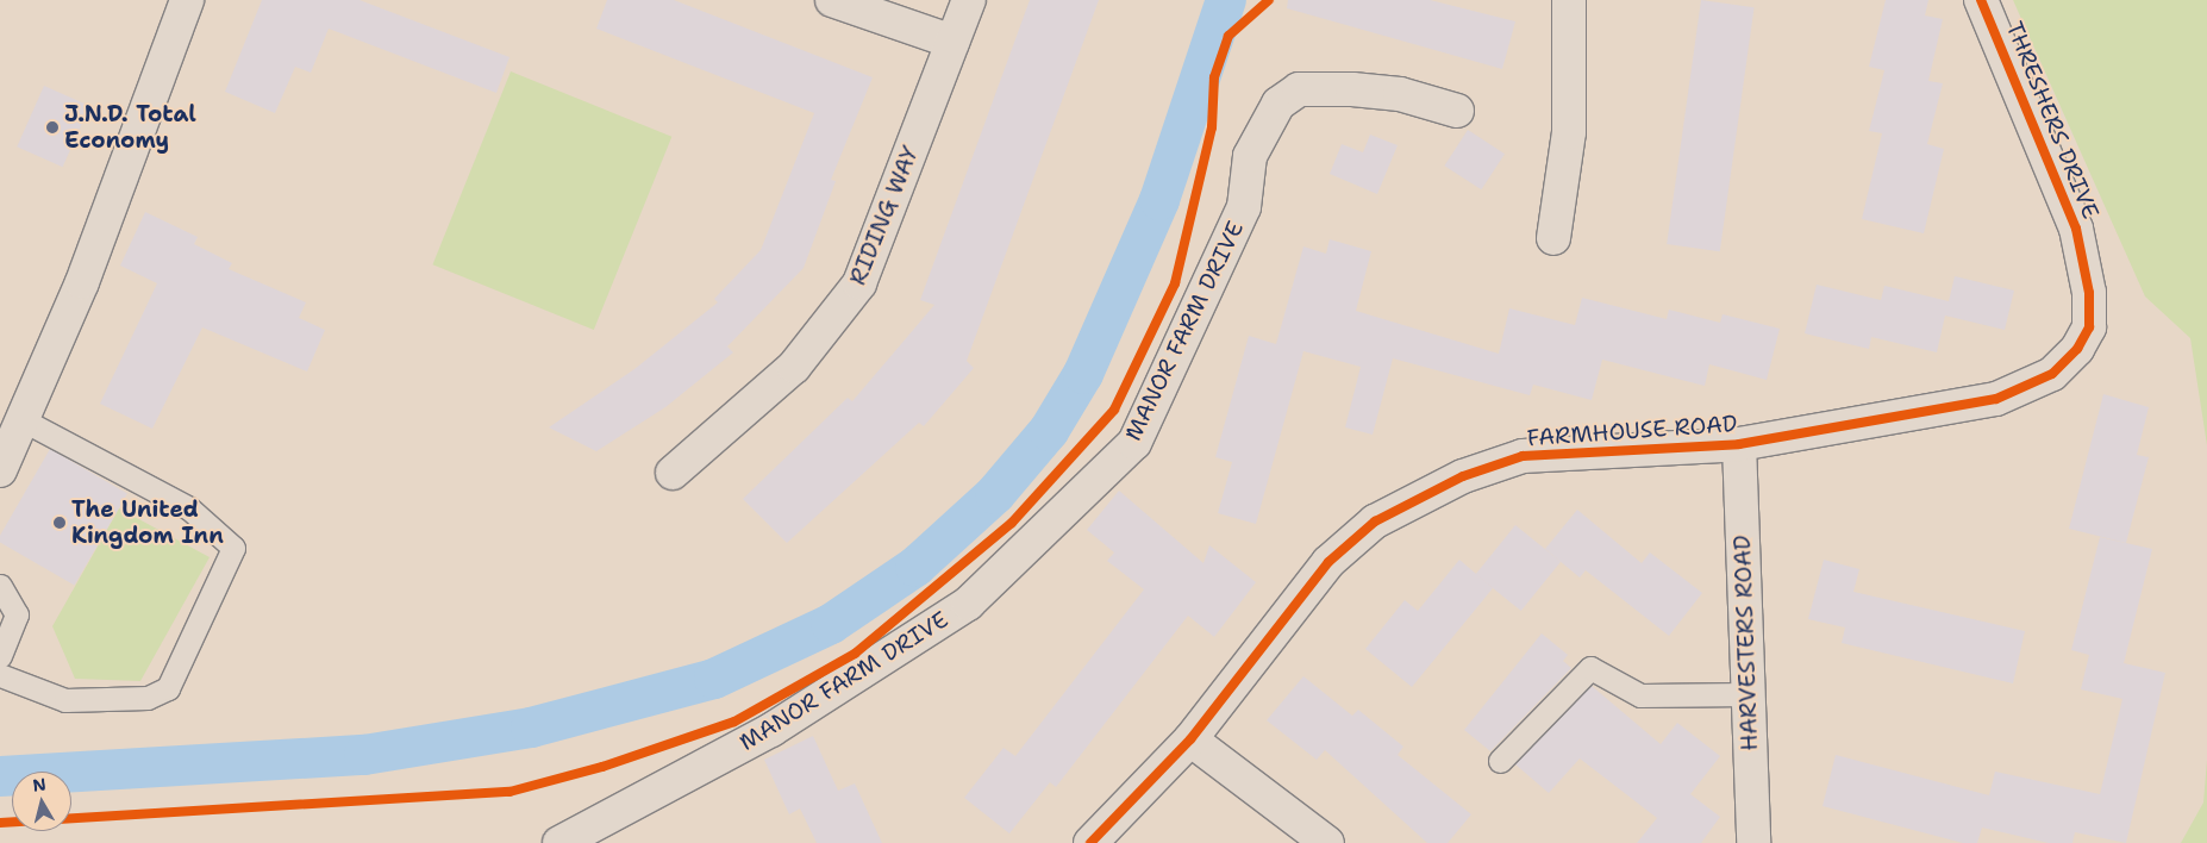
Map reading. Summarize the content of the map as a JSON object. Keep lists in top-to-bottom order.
{
  "streets": {
    "street": [
      "THRESHERS DRIVE",
      "RIDING WAY",
      "MANOR FARM DRIVE",
      "FARMHOUSE ROAD",
      "HARVESTERS ROAD"
    ]
  },
  "crossings": [
    ["THRESHERS DRIVE", "FARMHOUSE ROAD"],
    ["FARMHOUSE ROAD", "HARVESTERS ROAD"]
  ],
  "places": ["J.N.D. Total Economy", "The United Kingdom Inn"],
  "north": "top"
}
